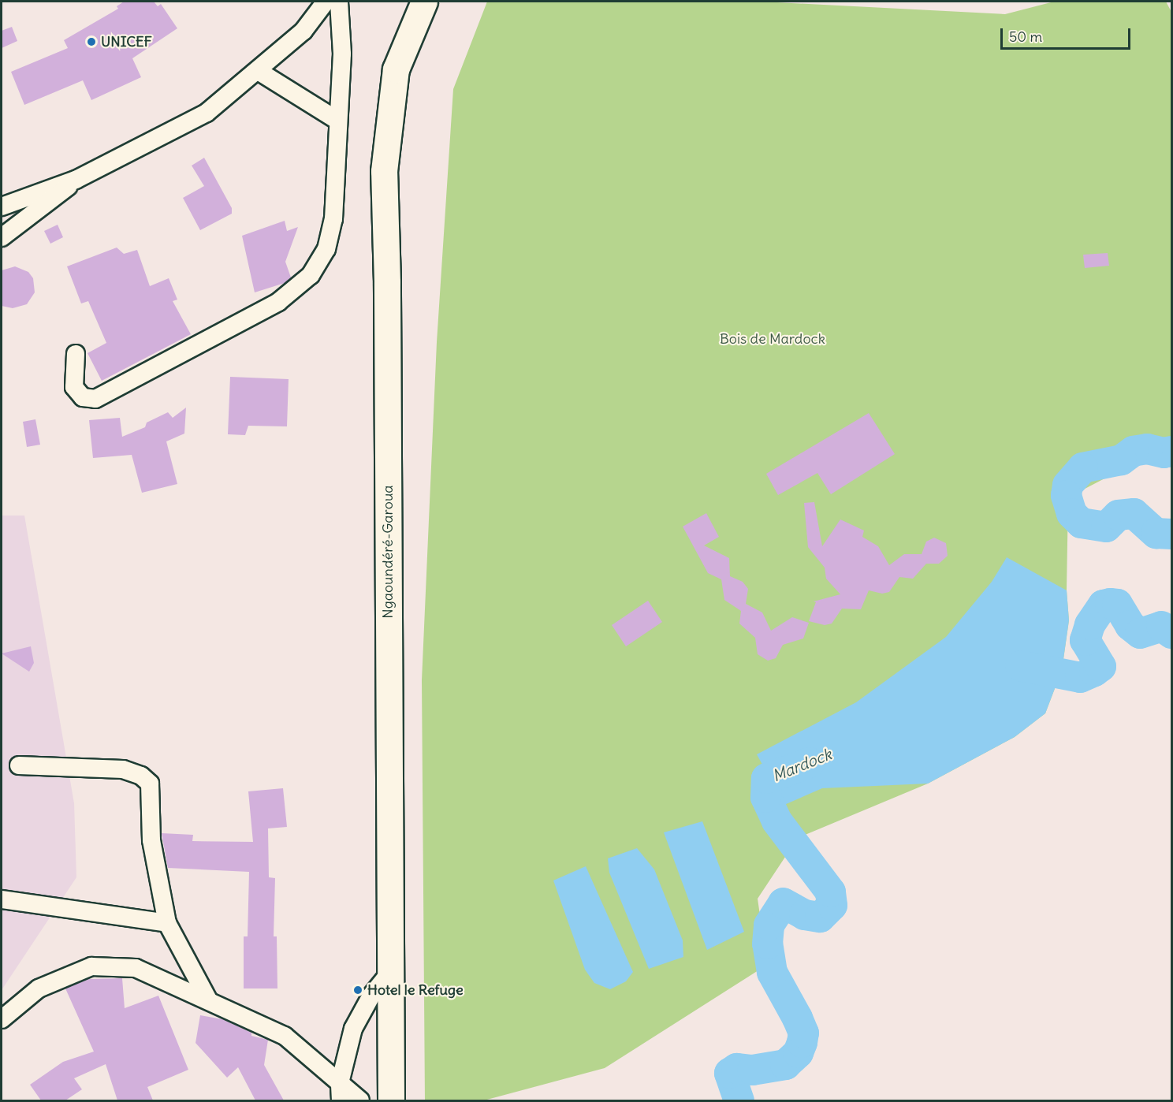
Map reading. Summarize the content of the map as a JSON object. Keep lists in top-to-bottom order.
{
  "streets": {
    "highway": ["Ngaoundéré-Garoua"]
  },
  "water": ["Mardock"],
  "parks": ["Bois de Mardock"],
  "places": ["UNICEF", "Hotel le Refuge"],
  "scale_bar": "50 m"
}
